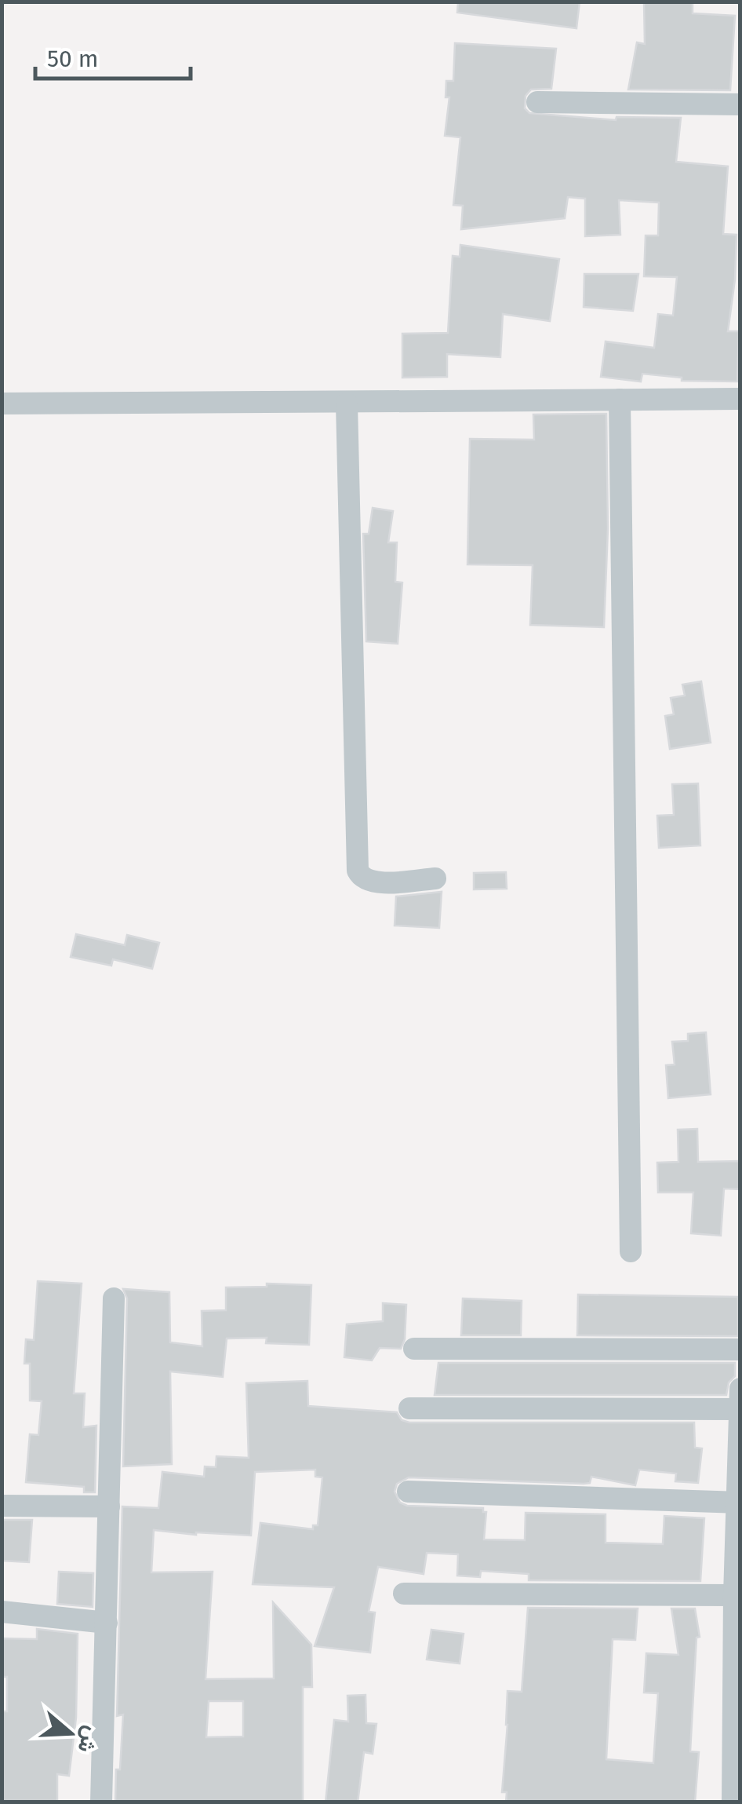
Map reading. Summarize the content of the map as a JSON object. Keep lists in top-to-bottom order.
{
  "scale_bar": "50 m",
  "north": "right"
}
